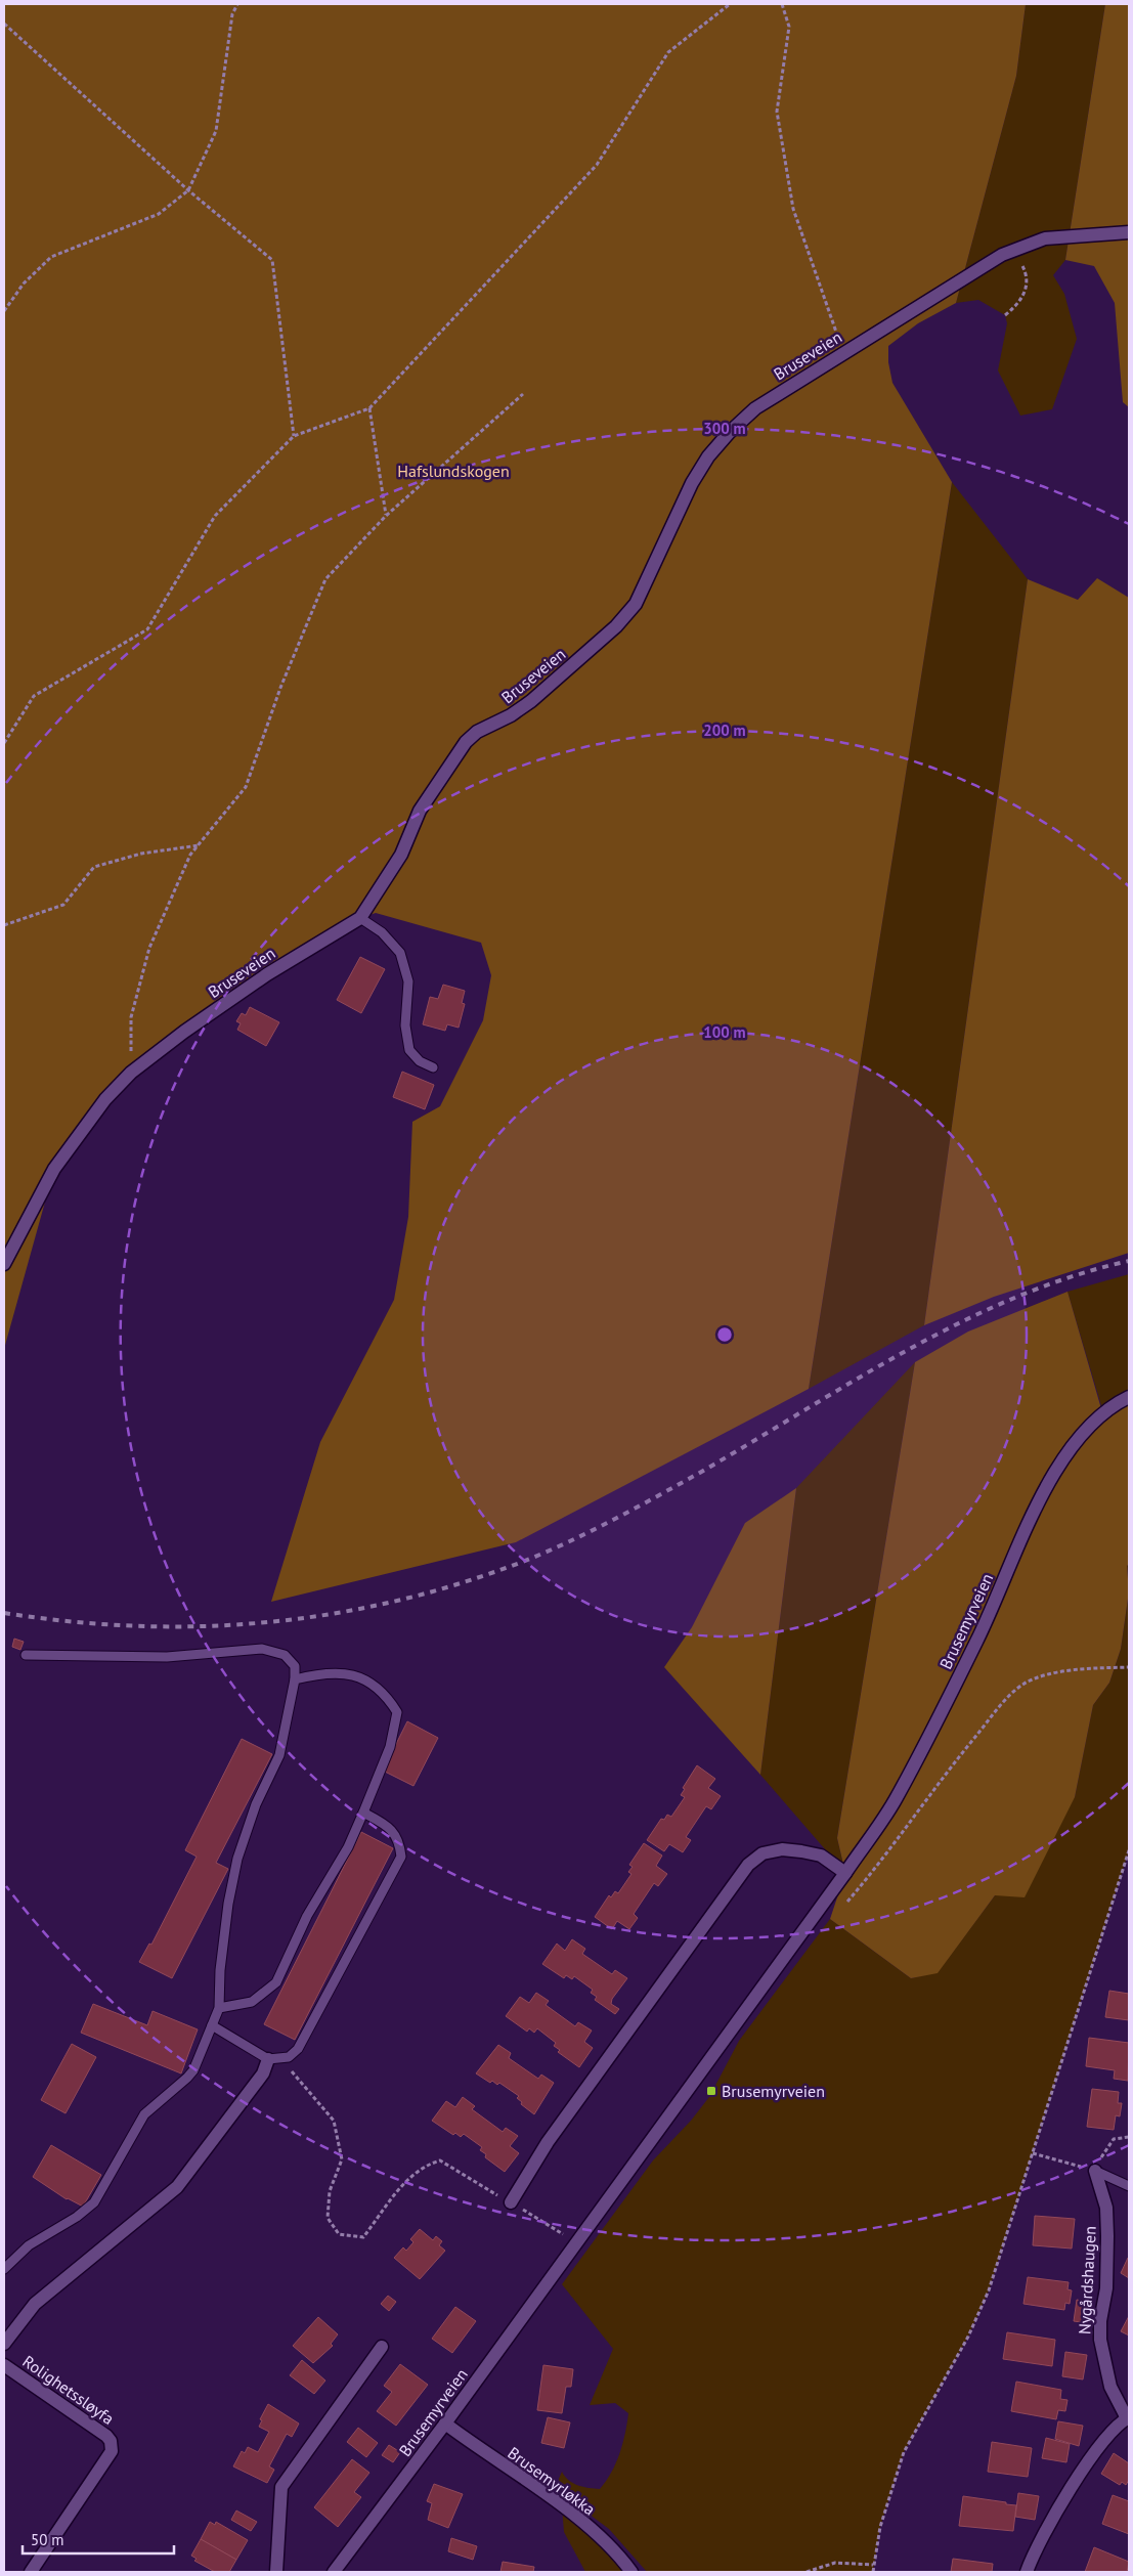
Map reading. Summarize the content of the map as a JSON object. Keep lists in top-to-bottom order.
{
  "streets": {
    "street": [
      "Bruseveien",
      "Brusemyrveien",
      "Nygårdshaugen",
      "Rolighetssløyfa",
      "Brusemyrløkka"
    ]
  },
  "crossings": [
    ["Brusemyrveien", "Brusemyrløkka"]
  ],
  "parks": ["Hafslundskogen"],
  "places": {
    "transit": ["Brusemyrveien"]
  },
  "scale_bar": "50 m",
  "rings": ["300 m", "200 m", "100 m"]
}
